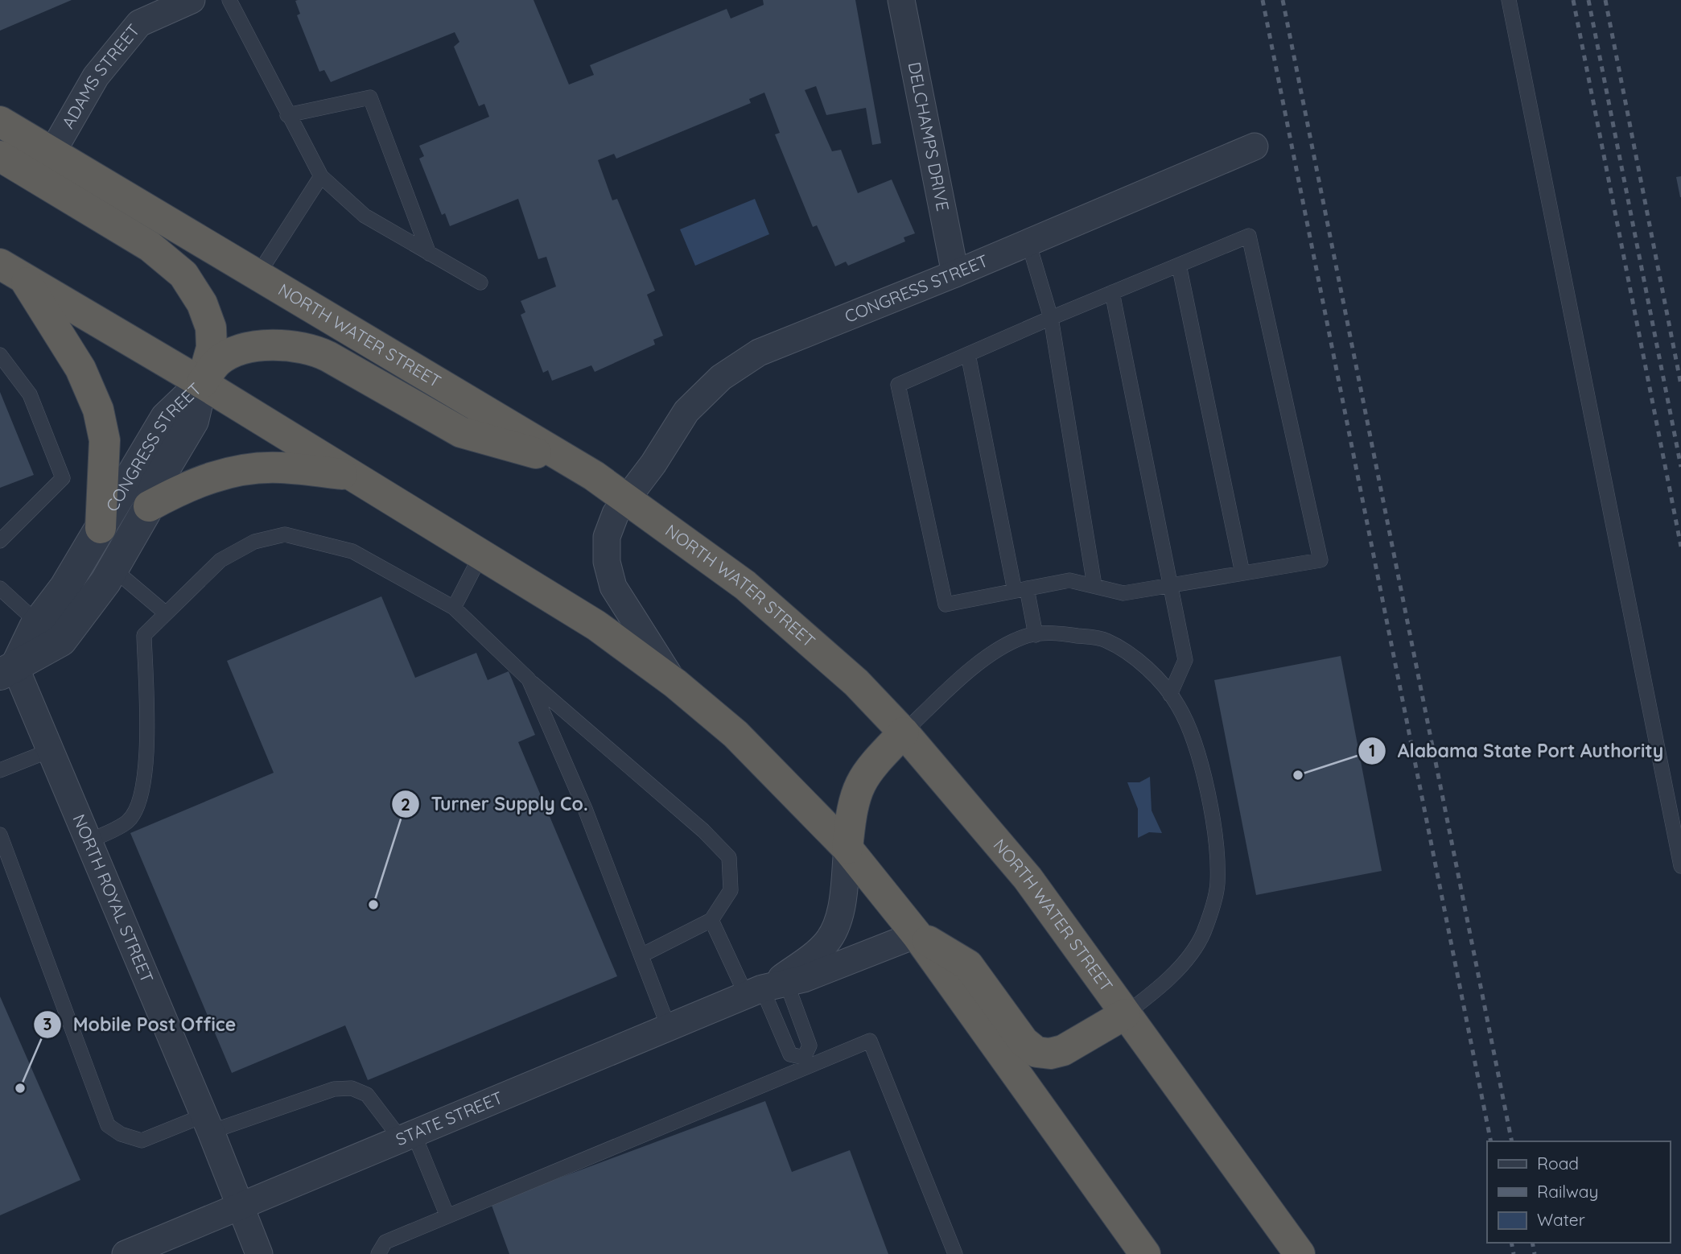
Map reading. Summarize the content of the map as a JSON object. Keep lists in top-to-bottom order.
{
  "streets": {
    "highway": ["NORTH WATER STREET"],
    "street": [
      "ADAMS STREET",
      "DELCHAMPS DRIVE",
      "CONGRESS STREET",
      "NORTH ROYAL STREET",
      "STATE STREET"
    ]
  },
  "crossings": [
    ["ADAMS STREET", "NORTH WATER STREET"],
    ["DELCHAMPS DRIVE", "CONGRESS STREET"],
    ["CONGRESS STREET", "NORTH WATER STREET"],
    ["CONGRESS STREET", "NORTH ROYAL STREET"],
    ["NORTH ROYAL STREET", "STATE STREET"]
  ],
  "places": ["Alabama State Port Authority", "Turner Supply Co.", "Mobile Post Office"],
  "legend": ["Road", "Railway", "Water"]
}
